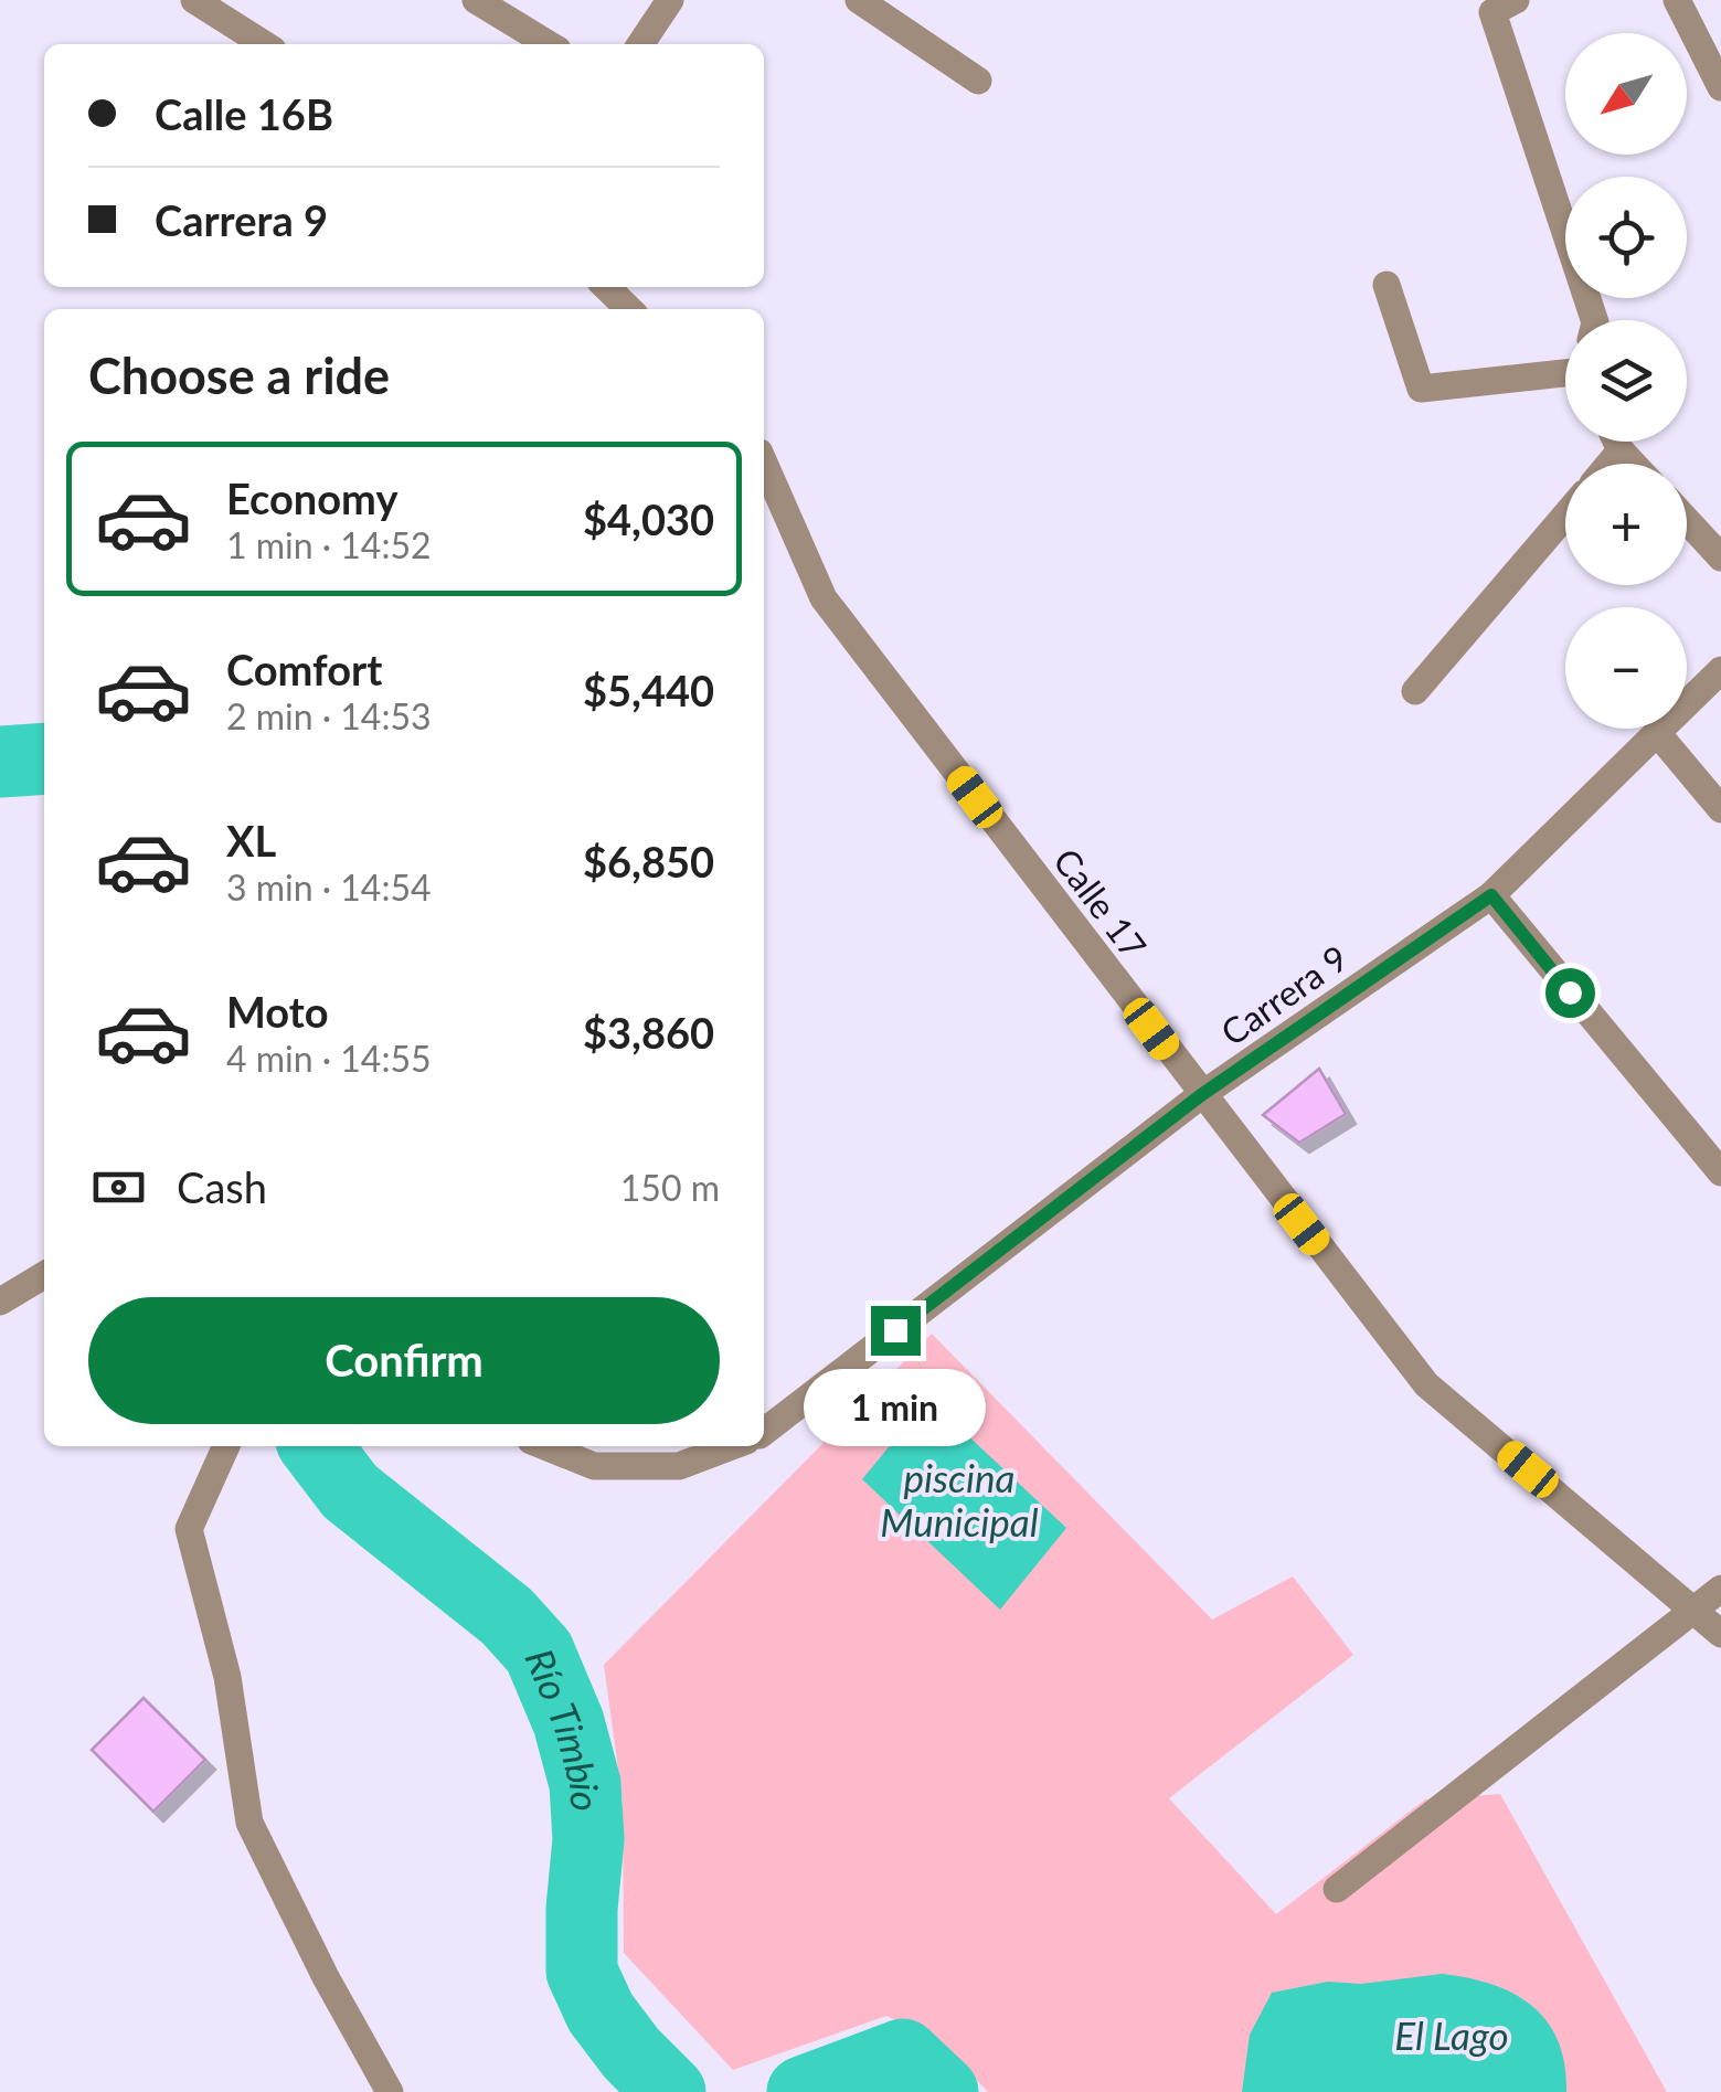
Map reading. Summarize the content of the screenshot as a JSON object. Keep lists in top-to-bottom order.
{
  "streets": {
    "street": ["Calle 17", "Carrera 9"]
  },
  "crossings": [
    ["Calle 17", "Carrera 9"]
  ],
  "water": ["piscina Municipal", "Río Timbio", "El Lago"],
  "north": "bottom left",
  "page": {
    "map_buttons": ["+", "−"],
    "banner": ["Calle 16B", "Carrera 9"],
    "heading": "Choose a ride",
    "list": [
      {
        "name": "Economy",
        "note": "1 min · 14:52",
        "value": "$4,030"
      },
      {
        "name": "Comfort",
        "note": "2 min · 14:53",
        "value": "$5,440"
      },
      {
        "name": "XL",
        "note": "3 min · 14:54",
        "value": "$6,850"
      },
      {
        "name": "Moto",
        "note": "4 min · 14:55",
        "value": "$3,860"
      }
    ],
    "pay": ["Cash", "150 m"],
    "buttons": "Confirm",
    "bubble": "1 min"
  }
}
